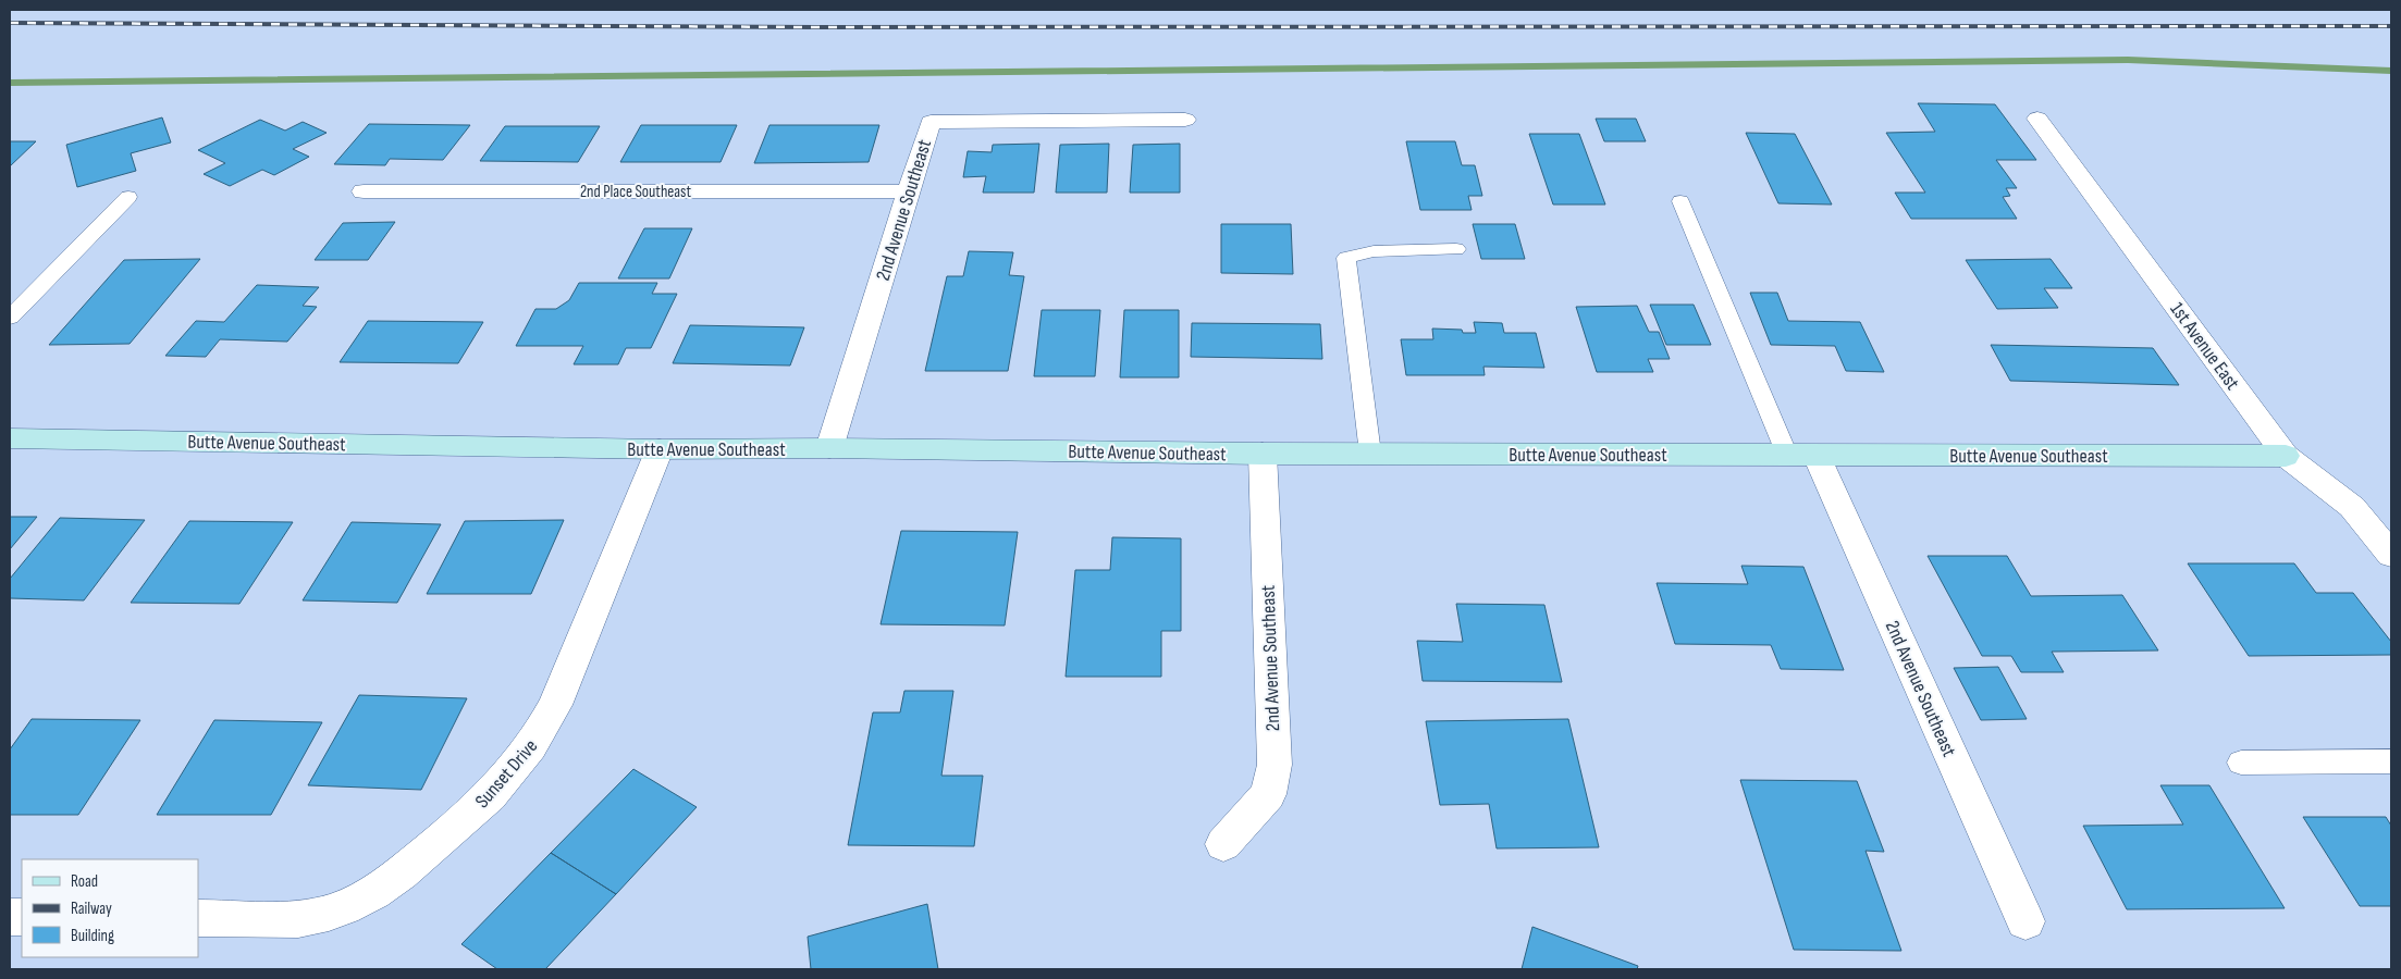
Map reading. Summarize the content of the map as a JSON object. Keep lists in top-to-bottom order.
{
  "streets": {
    "street": [
      "2nd Place Southeast",
      "2nd Avenue Southeast",
      "1st Avenue East",
      "Butte Avenue Southeast",
      "Sunset Drive"
    ]
  },
  "crossings": [
    ["2nd Place Southeast", "2nd Avenue Southeast"],
    ["2nd Avenue Southeast", "Butte Avenue Southeast"],
    ["1st Avenue East", "Butte Avenue Southeast"],
    ["Butte Avenue Southeast", "Sunset Drive"]
  ],
  "legend": ["Road", "Railway", "Building"]
}
